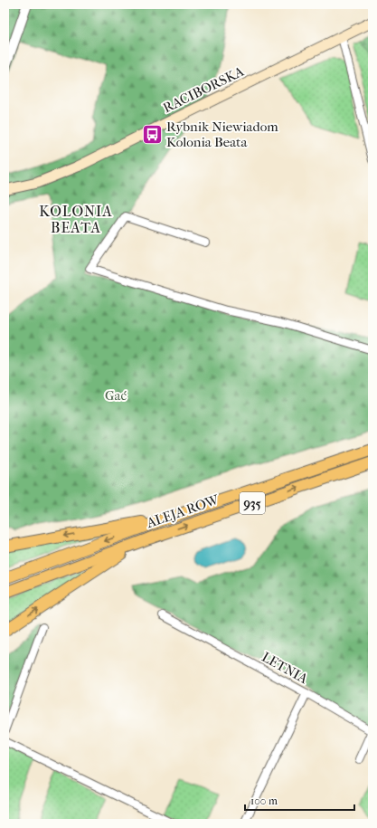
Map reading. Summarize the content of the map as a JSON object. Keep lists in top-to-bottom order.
{
  "streets": {
    "main road": ["RACIBORSKA", "935", "ALEJA ROW"],
    "street": ["LETNIA"]
  },
  "districts": ["KOLONIA BEATA"],
  "parks": ["Gać"],
  "places": {
    "bus stop": ["Rybnik Niewiadom Kolonia Beata"]
  },
  "scale_bar": "100 m"
}
